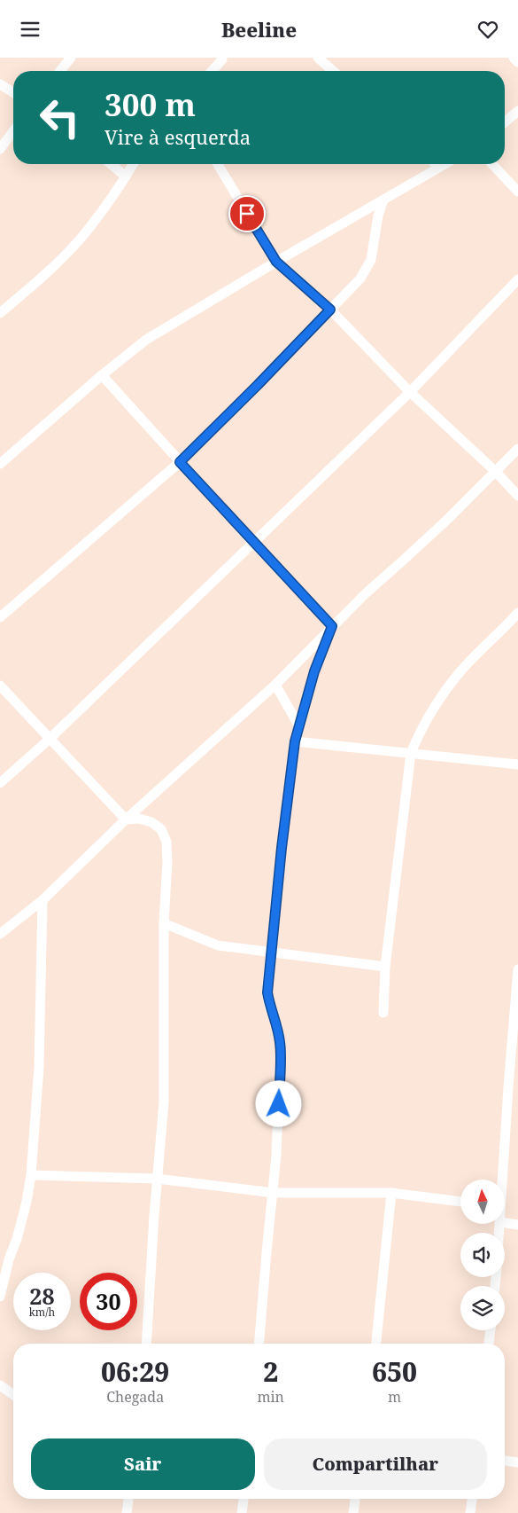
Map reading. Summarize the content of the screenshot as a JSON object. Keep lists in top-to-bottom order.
{
  "north": "top",
  "page": {
    "header": "Beeline",
    "turn": ["300 m", "Vire à esquerda"],
    "speed": "28 km/h",
    "limit": "30",
    "eta": [
      "06:29",
      "Chegada",
      "2",
      "min",
      "650",
      "m"
    ],
    "buttons": ["Sair", "Compartilhar"]
  }
}
